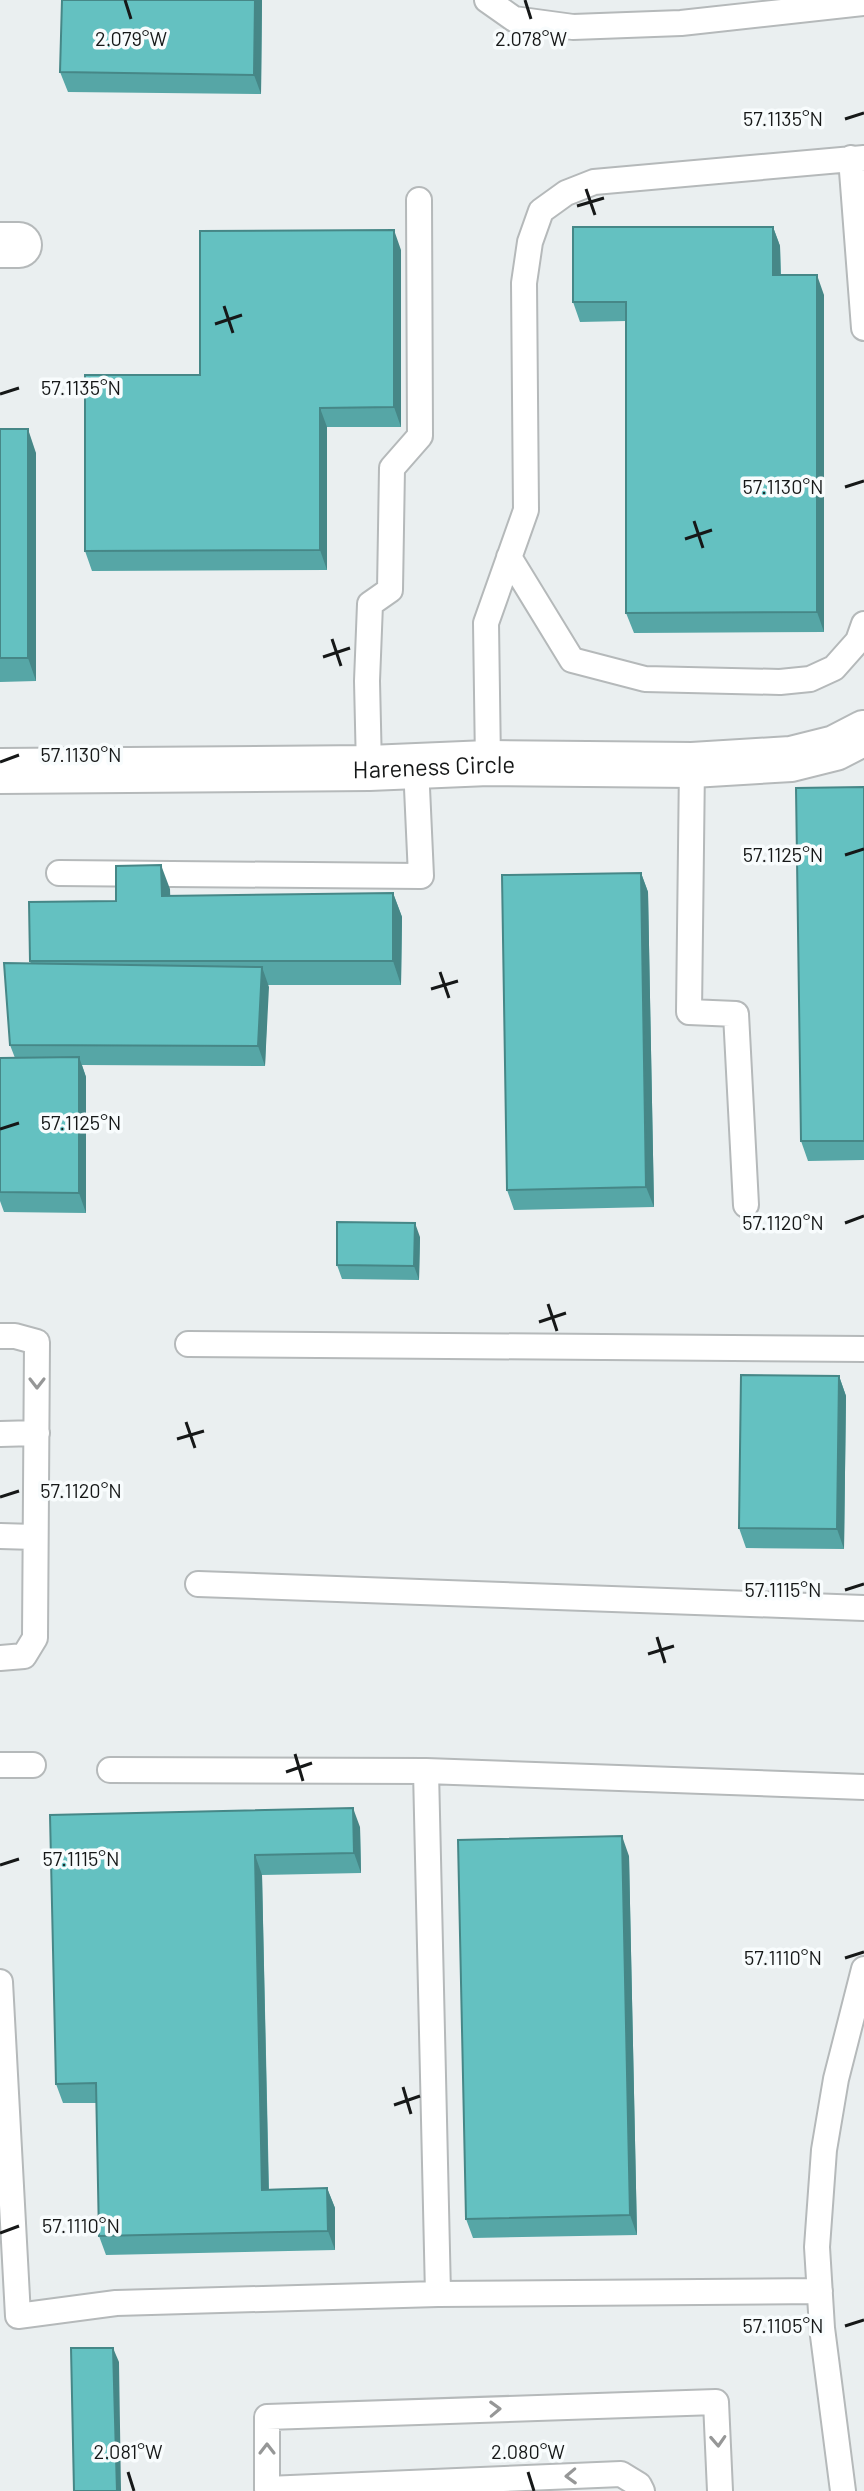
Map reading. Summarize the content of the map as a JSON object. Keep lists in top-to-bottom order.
{
  "streets": {
    "street": ["Hareness Circle"]
  },
  "coordinates": [
    "2.079°W",
    "2.078°W",
    "57.1135°N",
    "57.1130°N",
    "57.1125°N",
    "57.1120°N",
    "57.1115°N",
    "57.1110°N",
    "57.1105°N",
    "2.081°W",
    "2.080°W"
  ]
}
